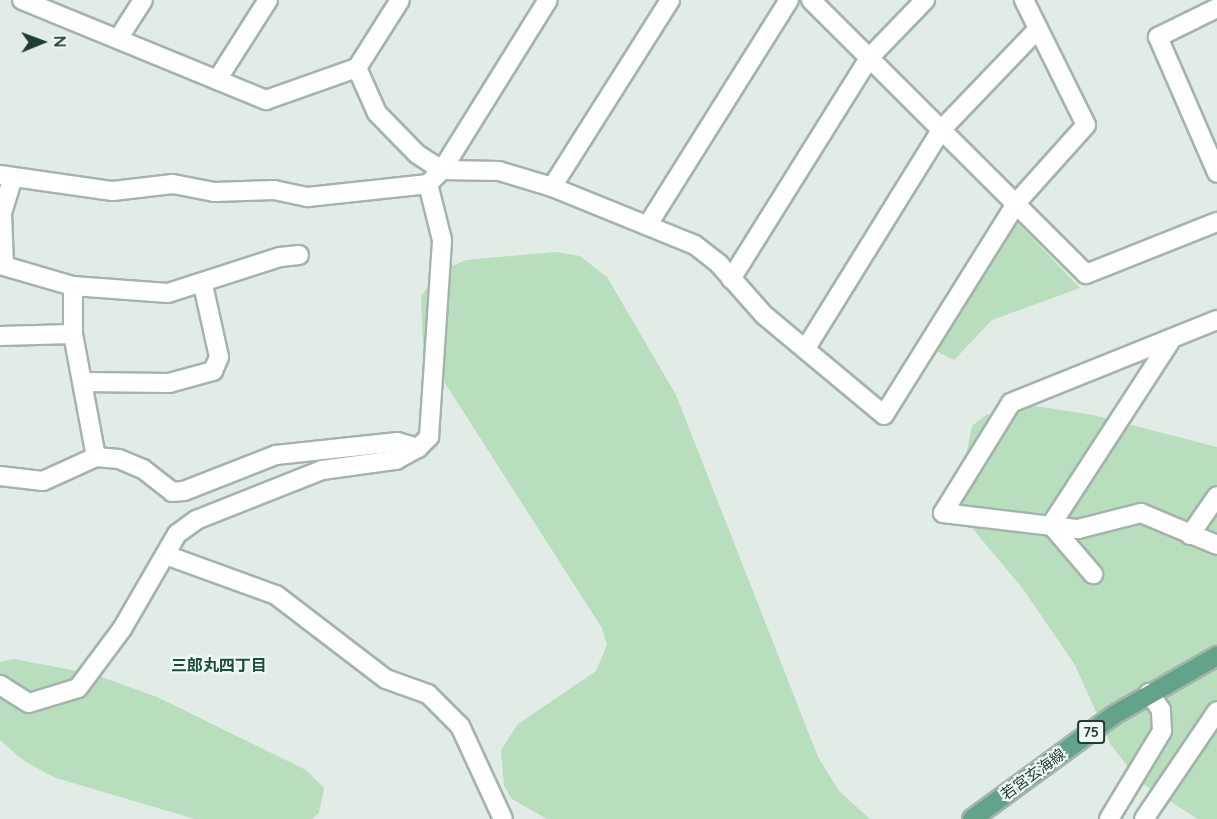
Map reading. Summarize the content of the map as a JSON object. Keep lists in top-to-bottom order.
{
  "streets": {
    "main road": ["75", "若宮玄海線"]
  },
  "districts": ["三郎丸四丁目"],
  "north": "right"
}
